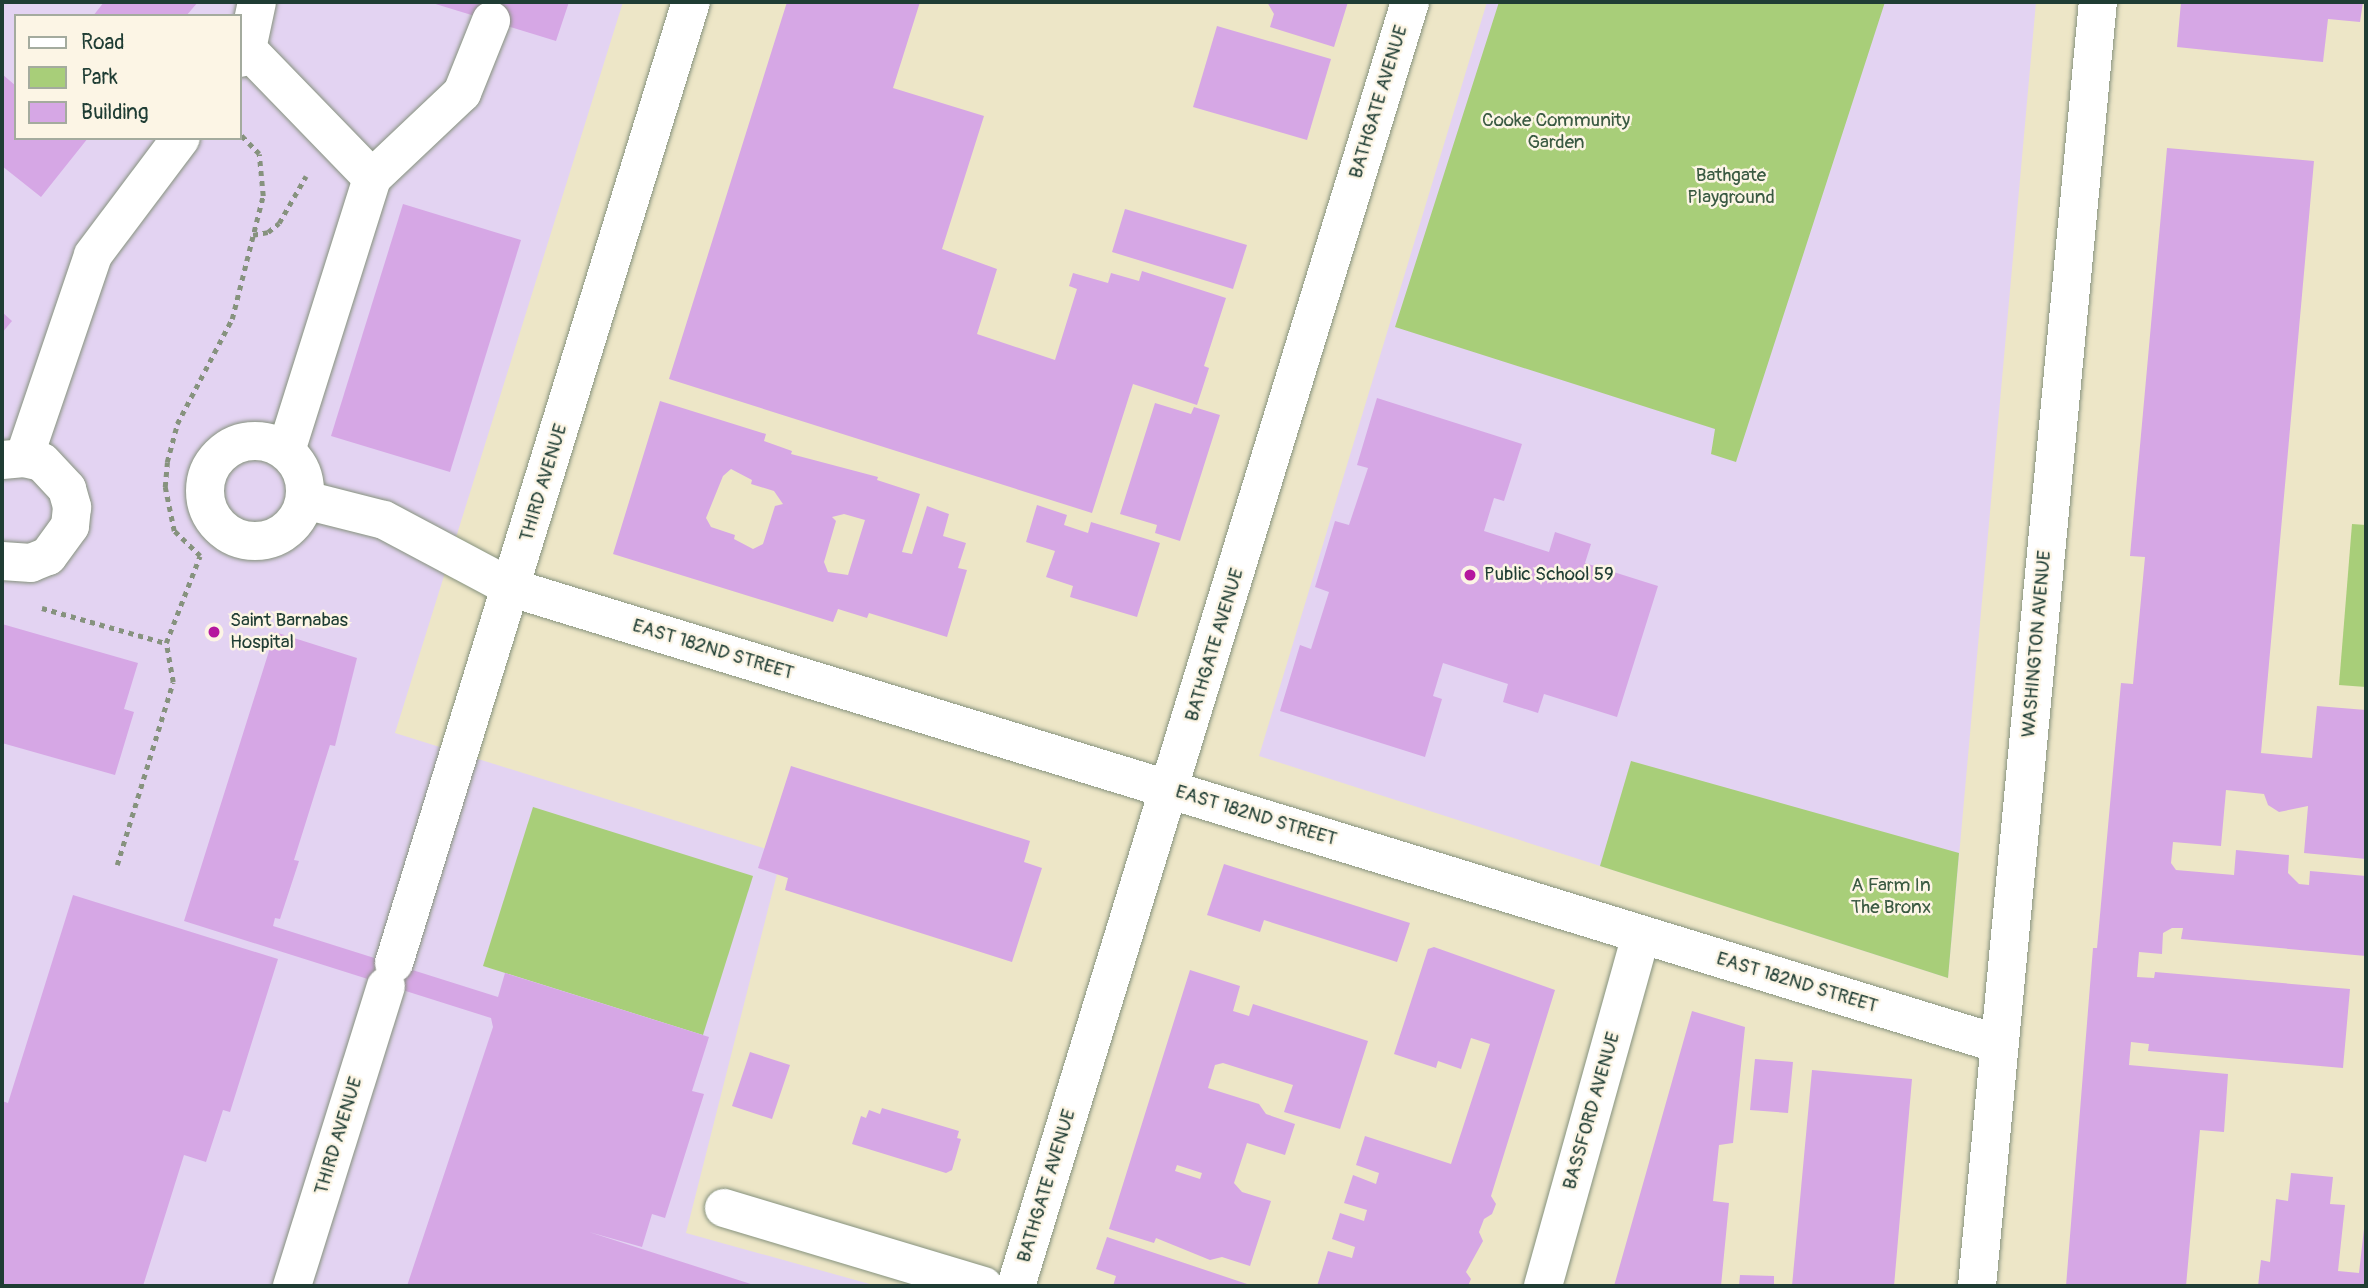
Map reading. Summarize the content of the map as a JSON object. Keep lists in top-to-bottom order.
{
  "streets": {
    "street": [
      "BATHGATE AVENUE",
      "THIRD AVENUE",
      "WASHINGTON AVENUE",
      "EAST 182ND STREET",
      "BASSFORD AVENUE"
    ]
  },
  "crossings": [
    ["BATHGATE AVENUE", "EAST 182ND STREET"],
    ["THIRD AVENUE", "EAST 182ND STREET"],
    ["WASHINGTON AVENUE", "EAST 182ND STREET"],
    ["EAST 182ND STREET", "BASSFORD AVENUE"]
  ],
  "parks": ["Cooke Community Garden", "Bathgate Playground", "A Farm In The Bronx"],
  "places": ["Public School 59", "Saint Barnabas Hospital"],
  "legend": ["Road", "Park", "Building"]
}
